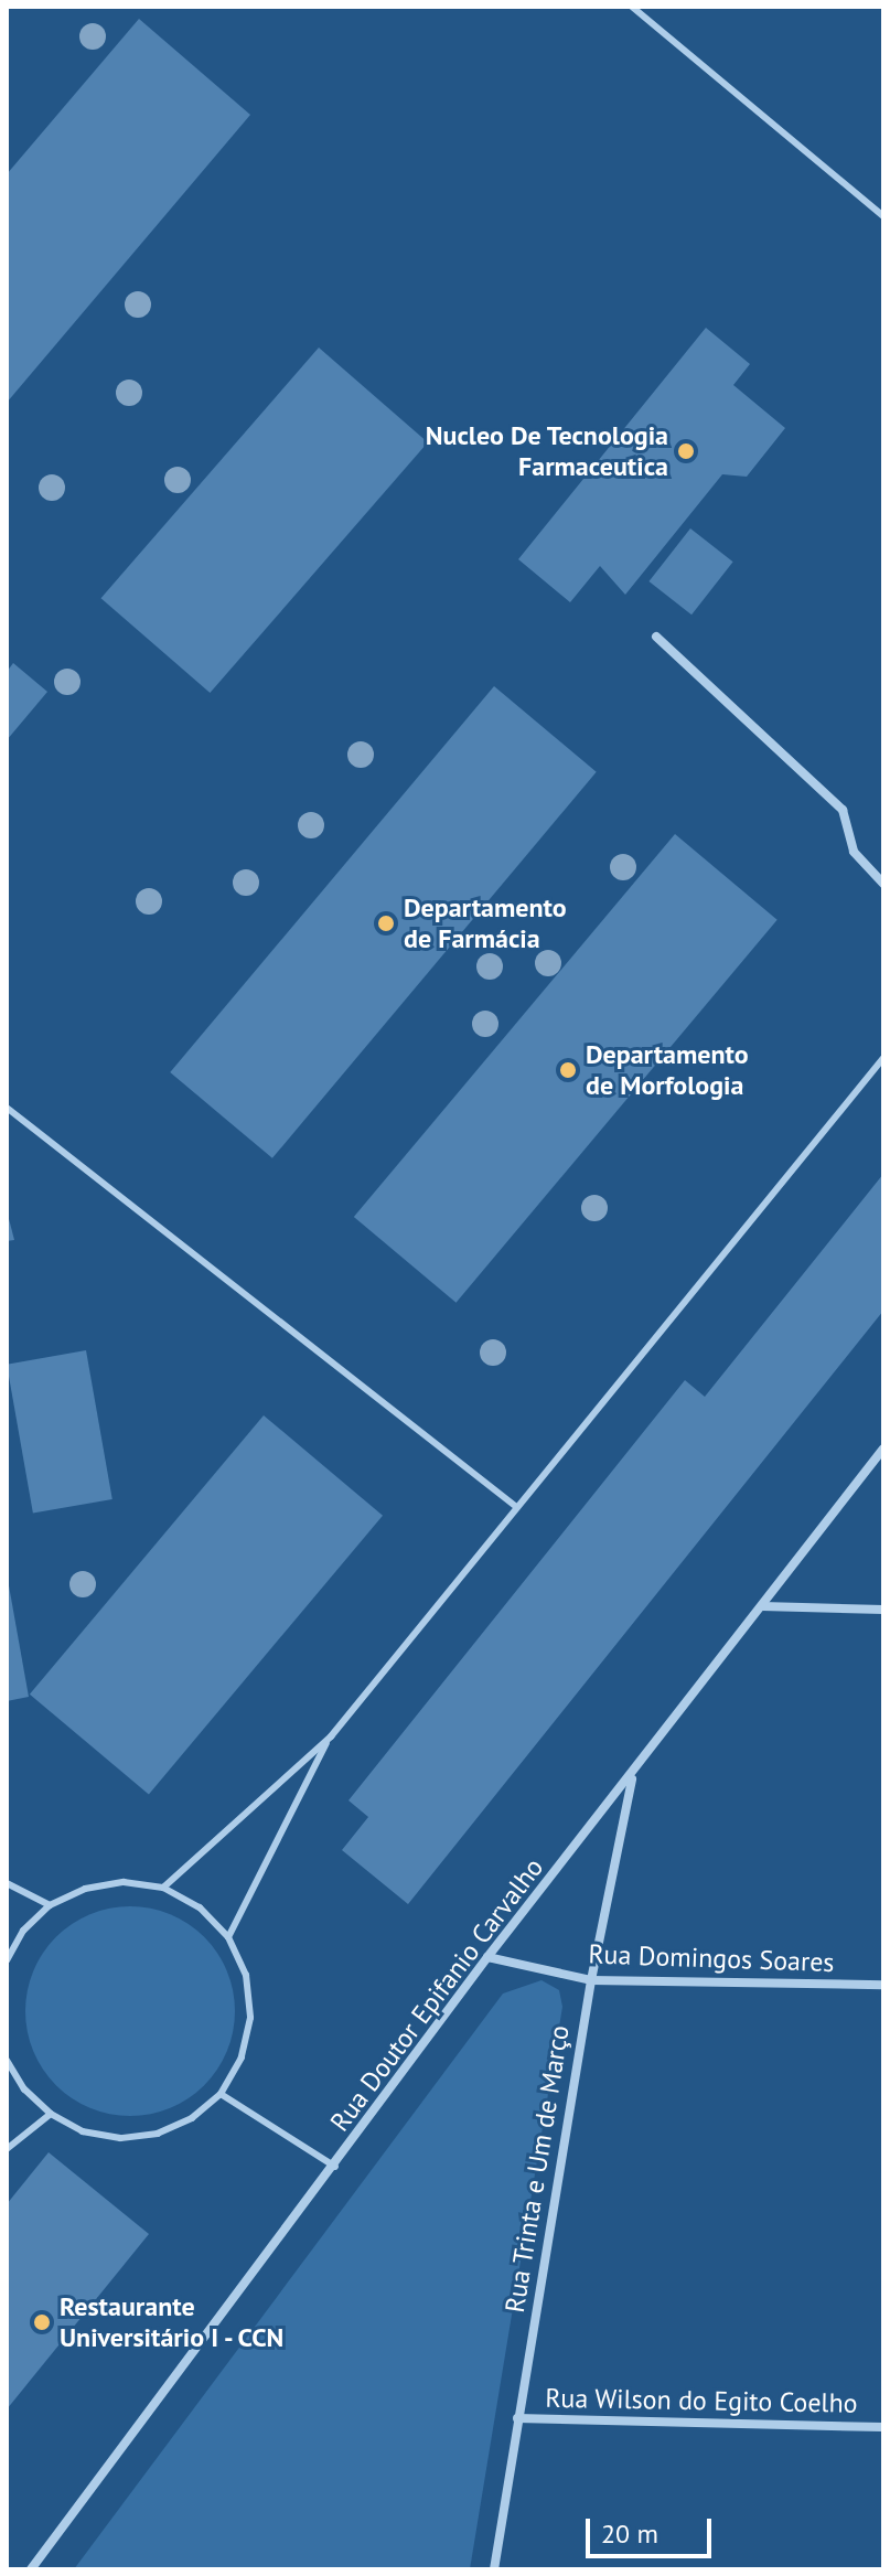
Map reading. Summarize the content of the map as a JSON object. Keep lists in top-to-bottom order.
{
  "streets": {
    "street": [
      "Rua Domingos Soares",
      "Rua Doutor Epifanio Carvalho",
      "Rua Trinta e Um de Março",
      "Rua Wilson do Egito Coelho"
    ]
  },
  "crossings": [
    ["Rua Domingos Soares", "Rua Doutor Epifanio Carvalho"],
    ["Rua Domingos Soares", "Rua Trinta e Um de Março"],
    ["Rua Doutor Epifanio Carvalho", "Rua Trinta e Um de Março"],
    ["Rua Trinta e Um de Março", "Rua Wilson do Egito Coelho"]
  ],
  "places": [
    "Nucleo De Tecnologia Farmaceutica",
    "Departamento de Farmácia",
    "Departamento de Morfologia",
    "Restaurante Universitário I - CCN"
  ],
  "scale_bar": "20 m"
}
